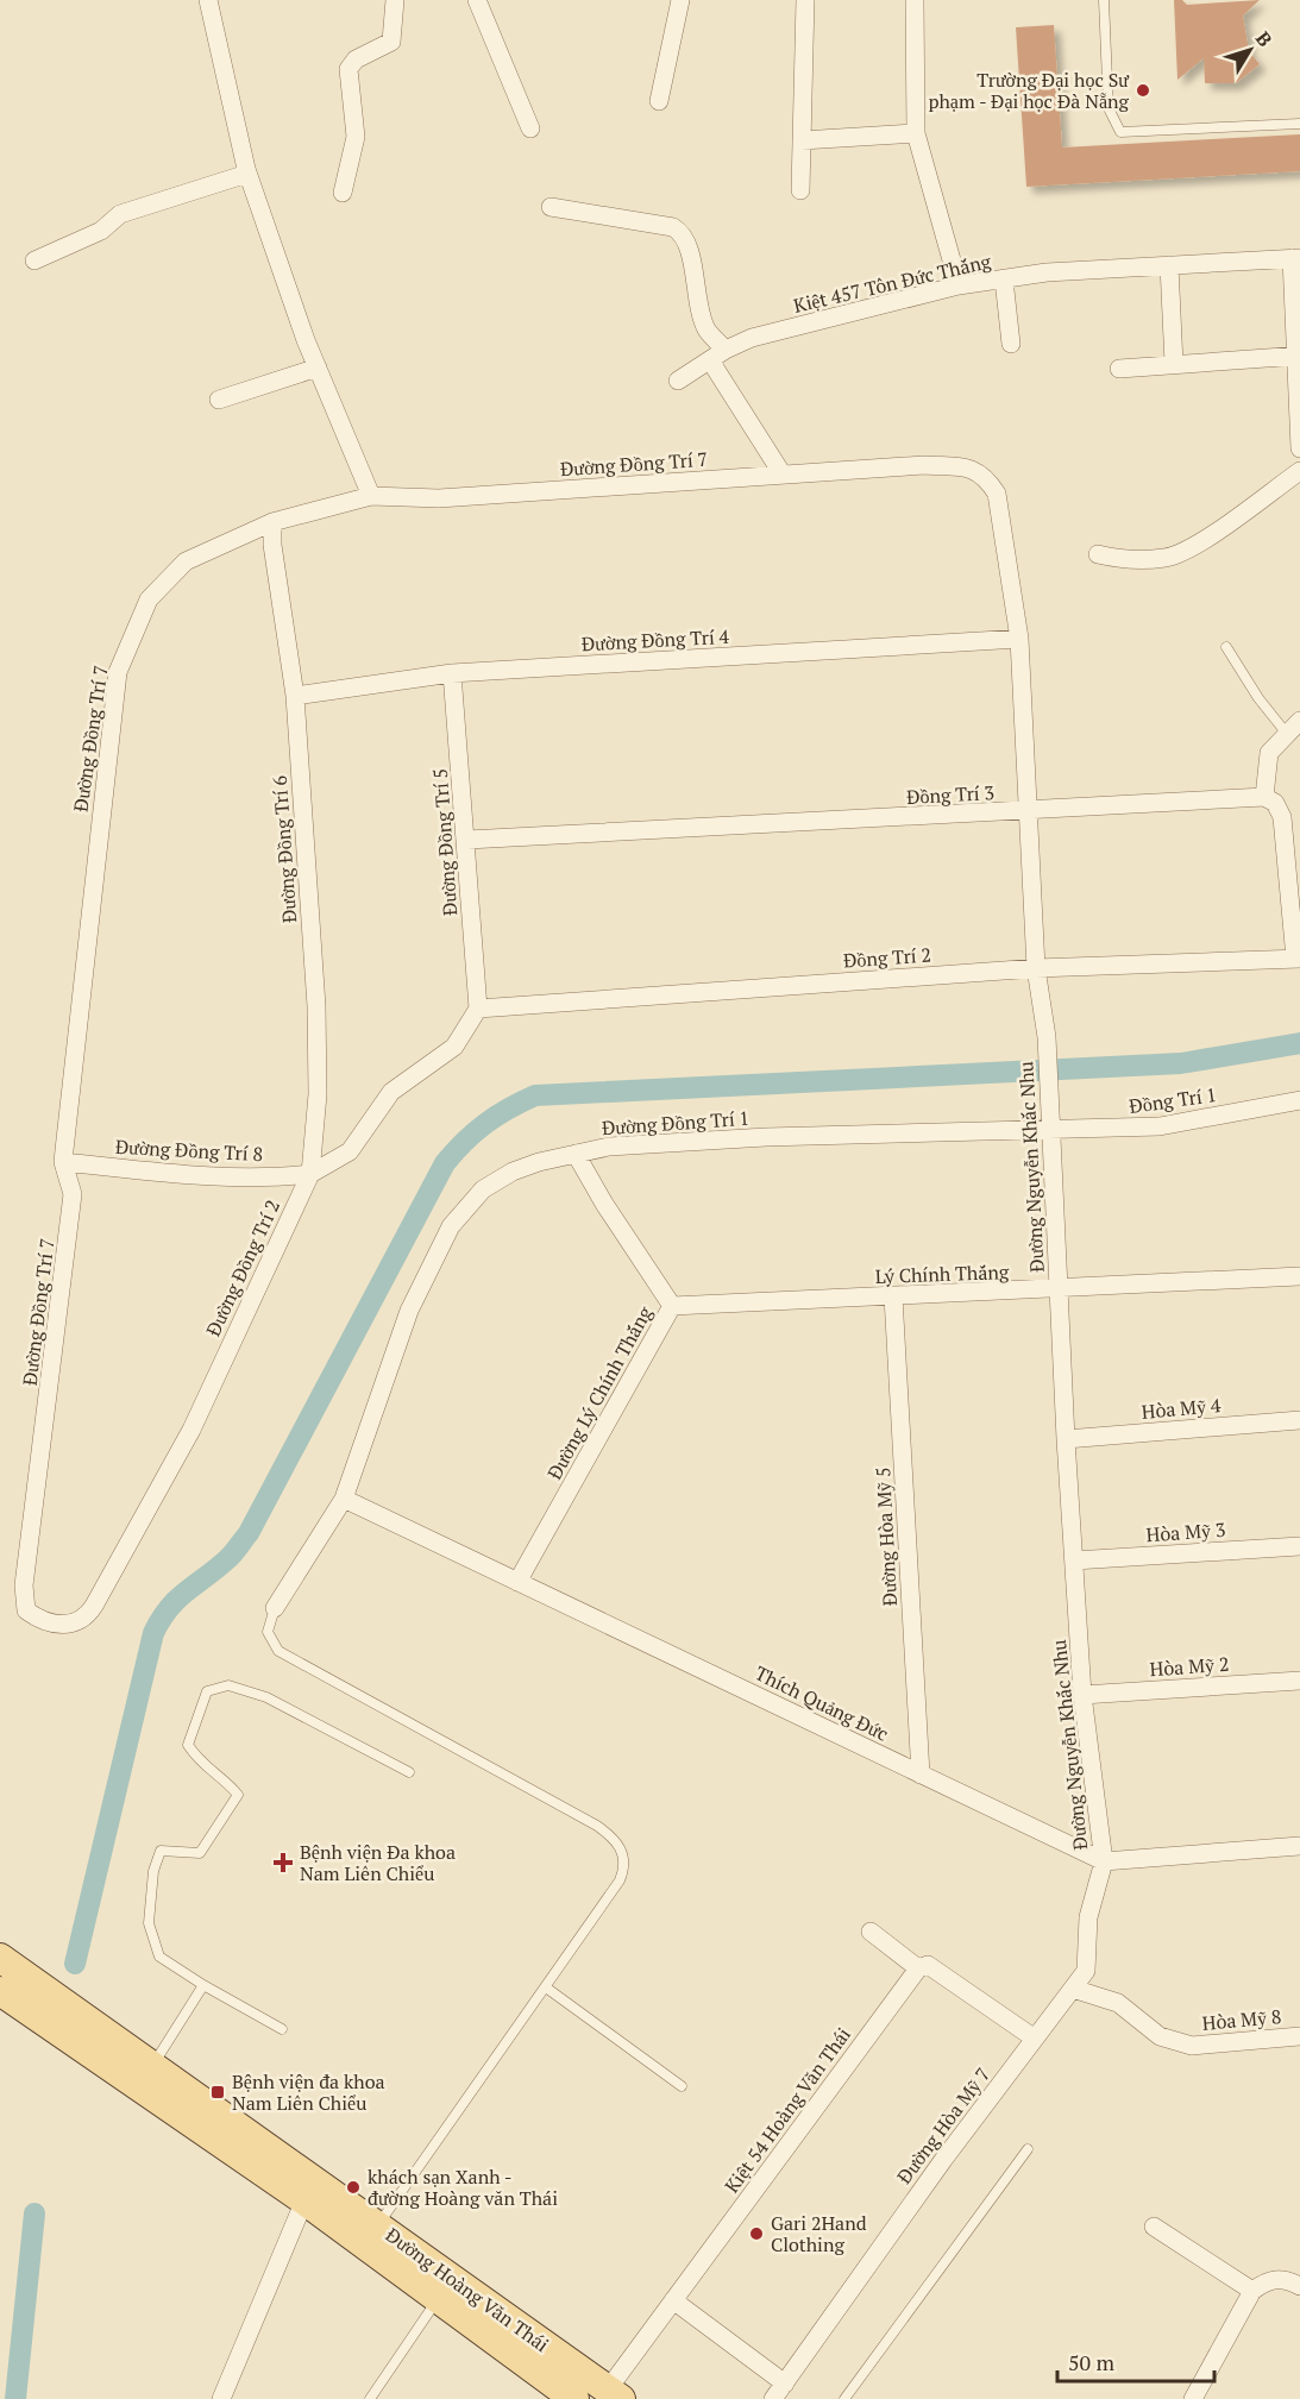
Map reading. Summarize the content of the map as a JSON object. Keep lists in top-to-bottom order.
{
  "streets": {
    "main road": ["Đường Hoàng Văn Thái"],
    "street": [
      "Kiệt 457 Tôn Đức Thắng",
      "Đường Đồng Trí 7",
      "Đường Đồng Trí 4",
      "Đồng Trí 3",
      "Đường Đồng Trí 5",
      "Đường Đồng Trí 6",
      "Đồng Trí 2",
      "Đồng Trí 1",
      "Đường Đồng Trí 1",
      "Đường Đồng Trí 8",
      "Đường Nguyễn Khắc Nhu",
      "Đường Đồng Trí 2",
      "Lý Chính Thắng",
      "Đường Lý Chính Thắng",
      "Hòa Mỹ 4",
      "Hòa Mỹ 3",
      "Đường Hòa Mỹ 5",
      "Hòa Mỹ 2",
      "Thích Quảng Đức",
      "Hòa Mỹ 8",
      "Kiệt 54 Hoàng Văn Thái",
      "Đường Hòa Mỹ 7"
    ]
  },
  "crossings": [
    ["Đường Đồng Trí 7", "Đường Đồng Trí 6"],
    ["Đường Đồng Trí 7", "Đường Đồng Trí 8"],
    ["Đường Đồng Trí 7", "Đường Nguyễn Khắc Nhu"],
    ["Đường Đồng Trí 7", "Đường Đồng Trí 2"],
    ["Đường Đồng Trí 4", "Đường Đồng Trí 5"],
    ["Đường Đồng Trí 4", "Đường Đồng Trí 6"],
    ["Đường Đồng Trí 4", "Đường Nguyễn Khắc Nhu"],
    ["Đồng Trí 3", "Đường Đồng Trí 5"],
    ["Đồng Trí 3", "Đường Nguyễn Khắc Nhu"],
    ["Đường Đồng Trí 5", "Đồng Trí 2"],
    ["Đường Đồng Trí 6", "Đường Đồng Trí 8"],
    ["Đường Đồng Trí 6", "Đường Đồng Trí 2"],
    ["Đồng Trí 2", "Đường Nguyễn Khắc Nhu"],
    ["Đồng Trí 1", "Đường Đồng Trí 1"],
    ["Đồng Trí 1", "Đường Nguyễn Khắc Nhu"],
    ["Đường Đồng Trí 1", "Đường Nguyễn Khắc Nhu"],
    ["Đường Đồng Trí 1", "Đường Lý Chính Thắng"],
    ["Đường Đồng Trí 1", "Thích Quảng Đức"],
    ["Đường Đồng Trí 8", "Đường Đồng Trí 2"],
    ["Đường Nguyễn Khắc Nhu", "Lý Chính Thắng"],
    ["Đường Nguyễn Khắc Nhu", "Hòa Mỹ 4"],
    ["Đường Nguyễn Khắc Nhu", "Hòa Mỹ 3"],
    ["Đường Nguyễn Khắc Nhu", "Hòa Mỹ 2"],
    ["Đường Nguyễn Khắc Nhu", "Thích Quảng Đức"],
    ["Đường Nguyễn Khắc Nhu", "Đường Hòa Mỹ 7"],
    ["Lý Chính Thắng", "Đường Lý Chính Thắng"],
    ["Lý Chính Thắng", "Đường Hòa Mỹ 5"],
    ["Đường Lý Chính Thắng", "Thích Quảng Đức"],
    ["Đường Hòa Mỹ 5", "Thích Quảng Đức"],
    ["Thích Quảng Đức", "Đường Hòa Mỹ 7"],
    ["Hòa Mỹ 8", "Đường Hòa Mỹ 7"],
    ["Kiệt 54 Hoàng Văn Thái", "Đường Hoàng Văn Thái"]
  ],
  "places": {
    "other": ["Trường Đại học Sư phạm - Đại học Đà Nẵng", "khách sạn Xanh - đường Hoàng văn Thái", "Gari 2Hand Clothing"],
    "health": ["Bệnh viện Đa khoa Nam Liên Chiểu"],
    "transit": ["Bệnh viện đa khoa Nam Liên Chiểu"]
  },
  "scale_bar": "50 m",
  "north": "top right"
}
